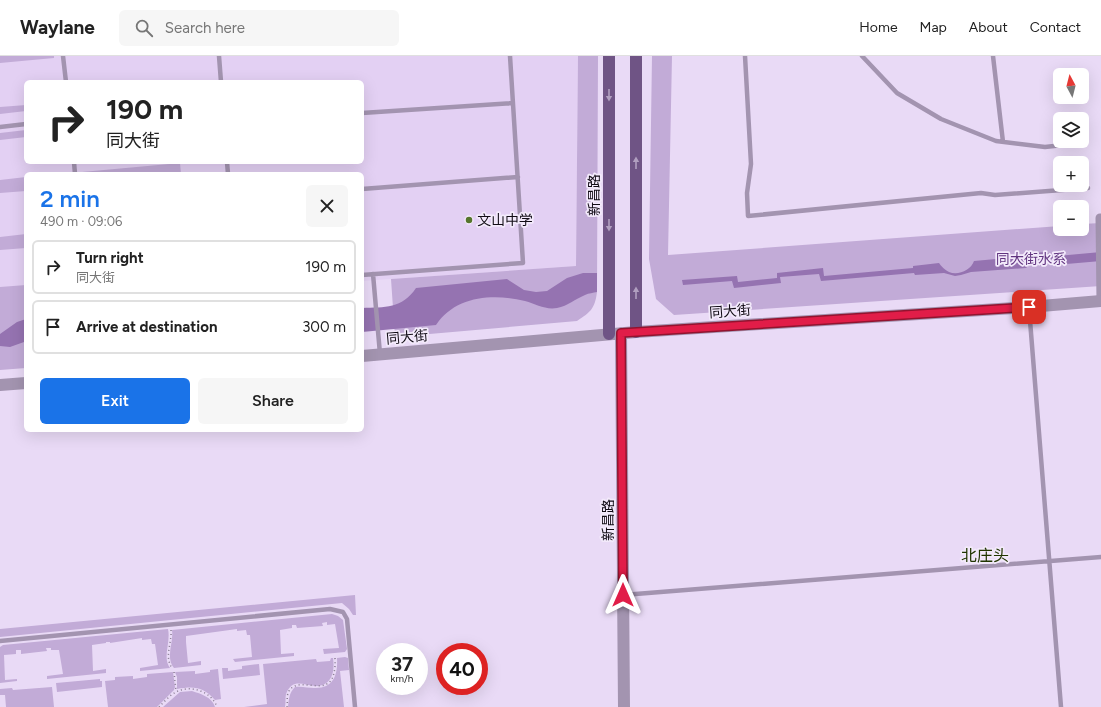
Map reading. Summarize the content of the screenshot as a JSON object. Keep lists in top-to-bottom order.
{
  "streets": {
    "main road": ["新昌路"],
    "street": ["同大街"]
  },
  "crossings": [
    ["新昌路", "同大街"]
  ],
  "districts": ["北庄头"],
  "parks": ["同大街水系"],
  "places": ["文山中学"],
  "north": "top",
  "page": {
    "header": "Waylane",
    "search": "Search here",
    "nav": [
      "Home",
      "Map",
      "About",
      "Contact"
    ],
    "map_buttons": ["+", "−"],
    "turn": ["190 m", "同大街"],
    "heading": ["2 min", "490 m · 09:06"],
    "list": [
      {
        "name": "Turn right",
        "note": "同大街",
        "value": "190 m"
      },
      {
        "name": "Arrive at destination",
        "value": "300 m"
      }
    ],
    "buttons": ["Exit", "Share"],
    "speed": "37 km/h",
    "limit": "40"
  }
}
